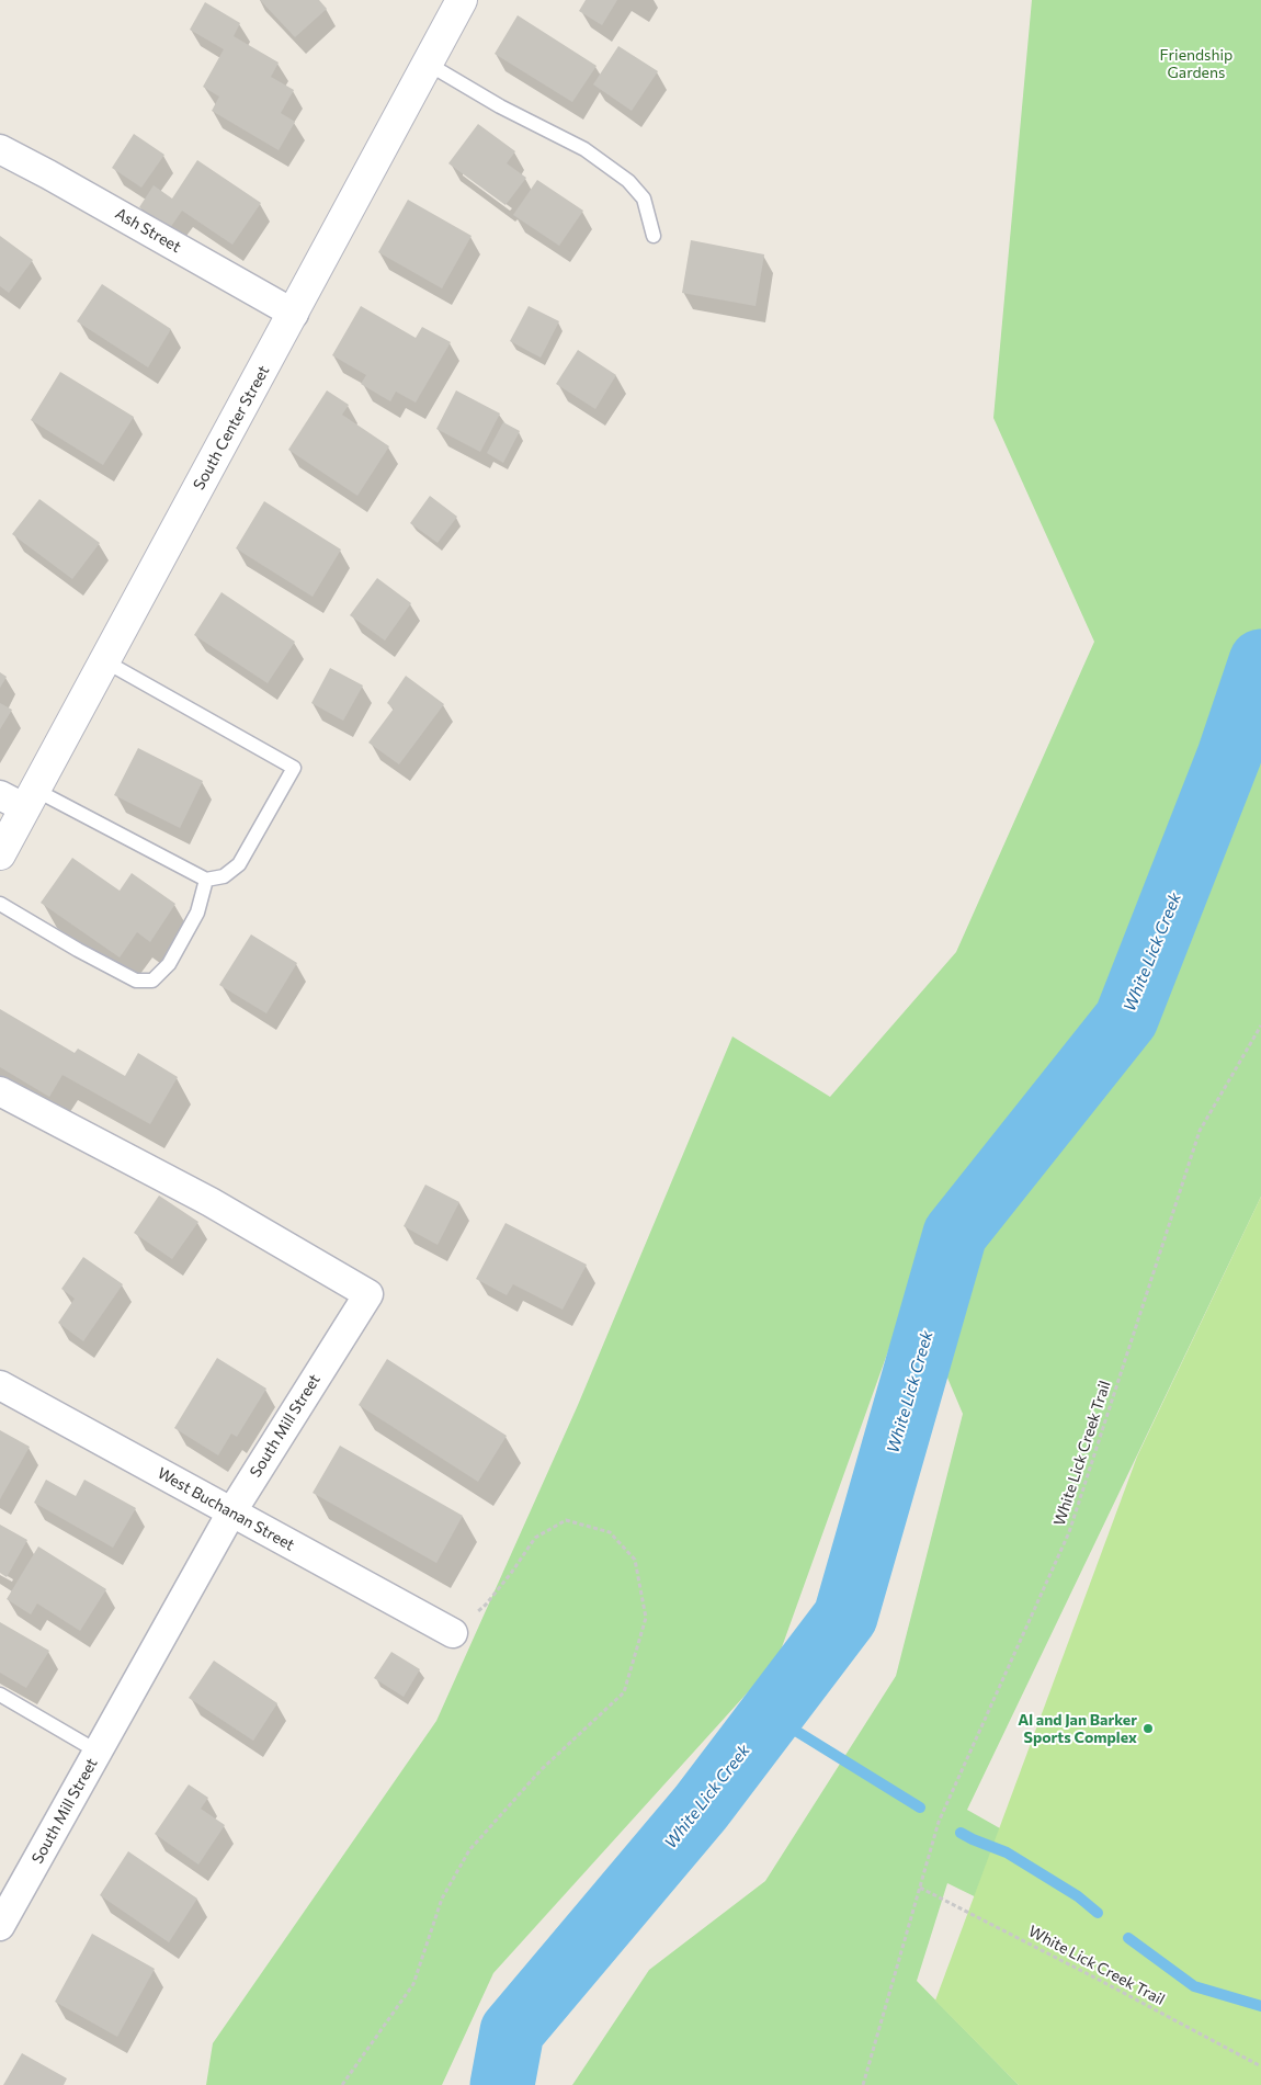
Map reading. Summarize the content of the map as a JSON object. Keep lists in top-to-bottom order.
{
  "streets": {
    "main road": ["South Center Street"],
    "street": ["Ash Street", "South Mill Street", "West Buchanan Street"],
    "path": ["White Lick Creek Trail"]
  },
  "crossings": [
    ["Ash Street", "South Center Street"],
    ["South Mill Street", "West Buchanan Street"]
  ],
  "water": ["White Lick Creek"],
  "parks": ["Friendship Gardens"],
  "places": ["Al and Jan Barker Sports Complex"]
}
